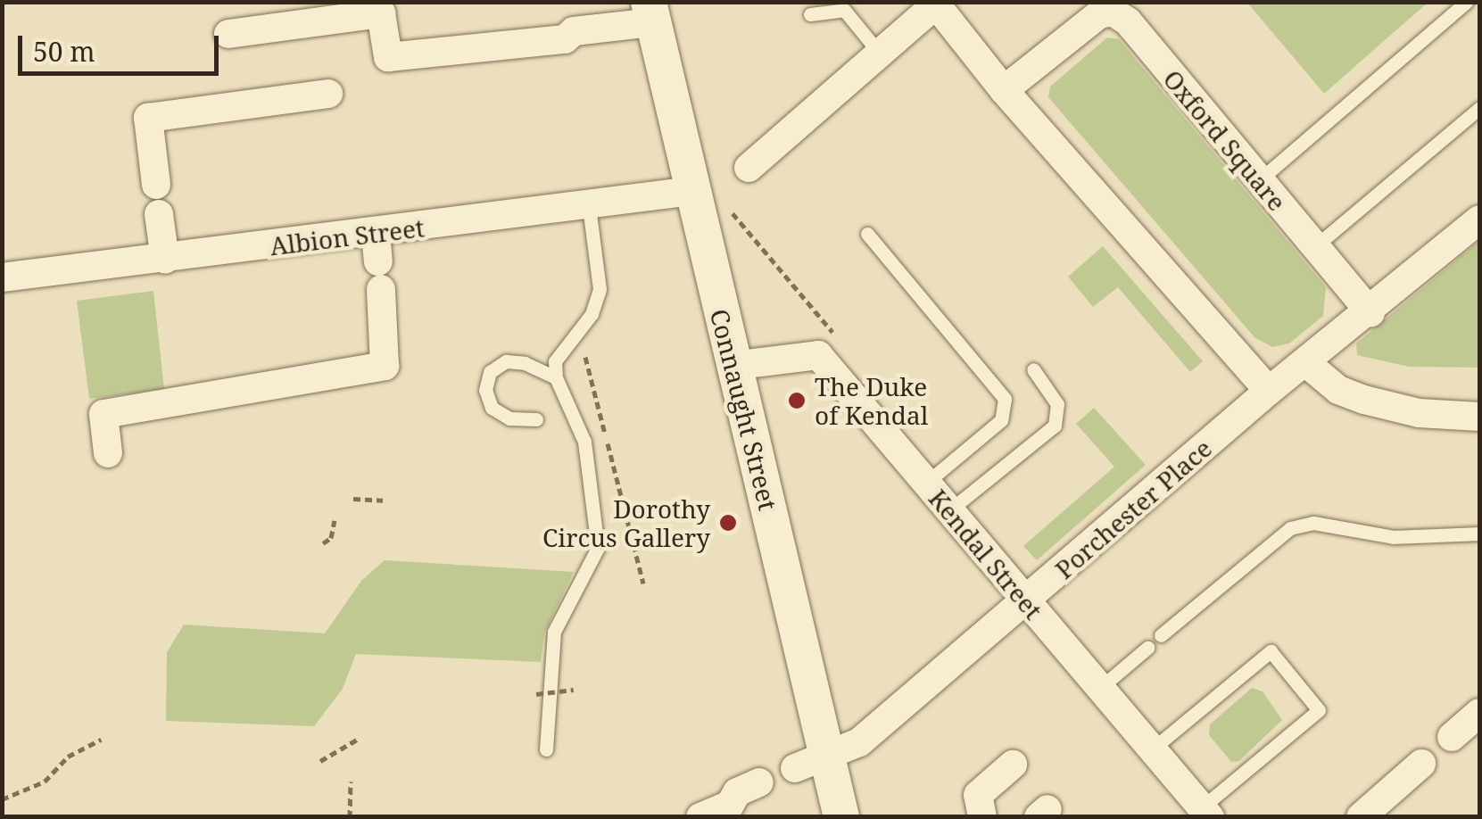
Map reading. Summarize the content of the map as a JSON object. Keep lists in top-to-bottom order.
{
  "streets": {
    "street": [
      "Oxford Square",
      "Albion Street",
      "Connaught Street",
      "Porchester Place",
      "Kendal Street"
    ]
  },
  "crossings": [
    ["Albion Street", "Connaught Street"],
    ["Connaught Street", "Porchester Place"],
    ["Connaught Street", "Kendal Street"],
    ["Porchester Place", "Kendal Street"]
  ],
  "places": ["The Duke of Kendal", "Dorothy Circus Gallery"],
  "scale_bar": "50 m"
}
